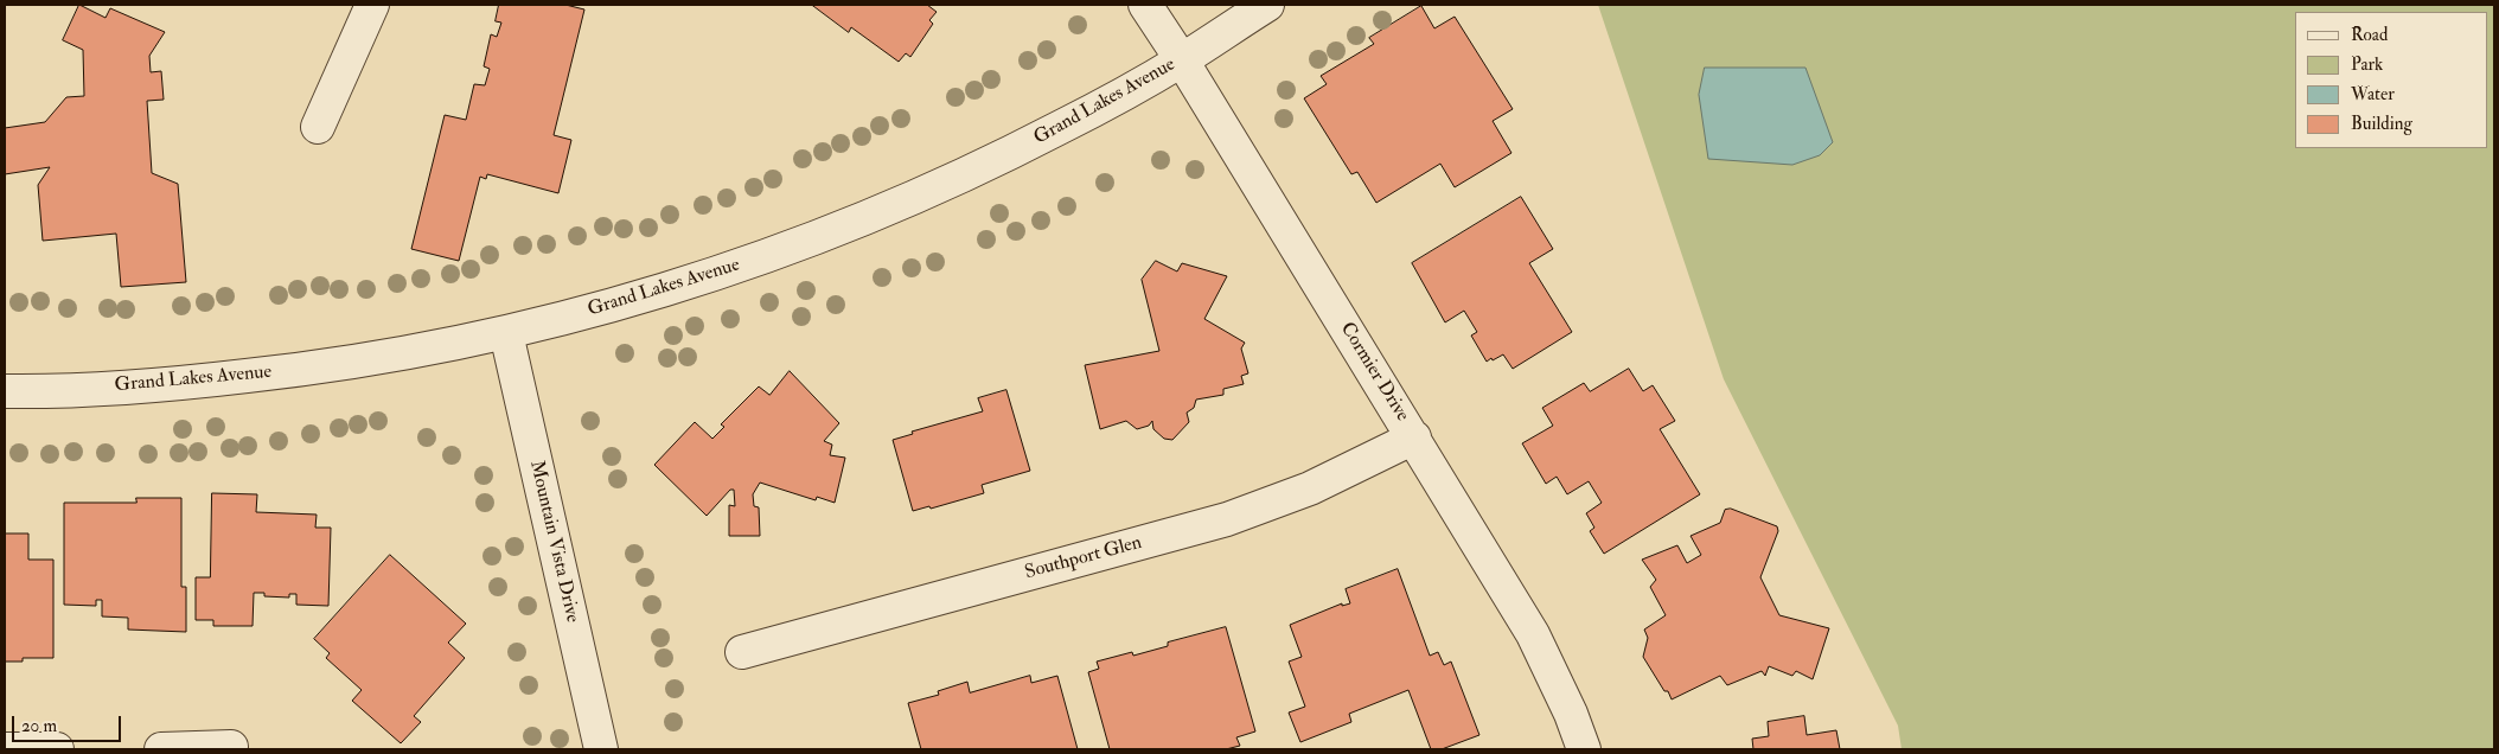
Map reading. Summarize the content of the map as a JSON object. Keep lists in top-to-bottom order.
{
  "streets": {
    "street": [
      "Grand Lakes Avenue",
      "Cormier Drive",
      "Mountain Vista Drive",
      "Southport Glen"
    ]
  },
  "crossings": [
    ["Grand Lakes Avenue", "Cormier Drive"],
    ["Grand Lakes Avenue", "Mountain Vista Drive"],
    ["Cormier Drive", "Southport Glen"]
  ],
  "legend": [
    "Road",
    "Park",
    "Water",
    "Building"
  ],
  "scale_bar": "20 m"
}
